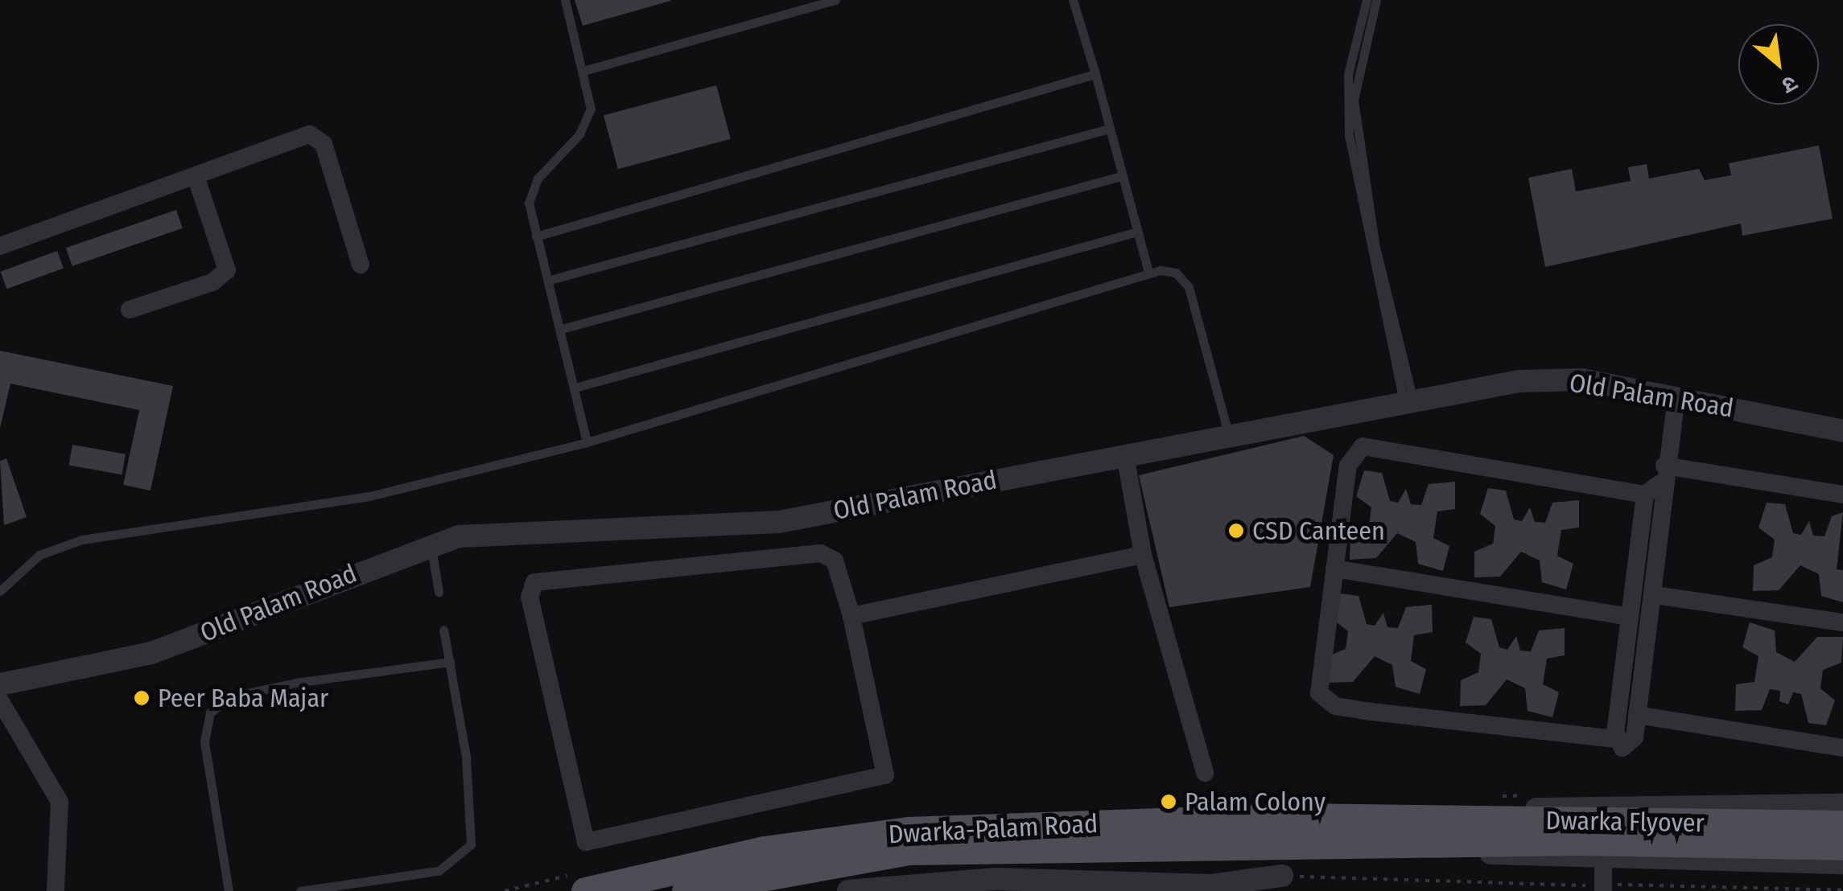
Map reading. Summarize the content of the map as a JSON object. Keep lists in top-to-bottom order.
{
  "streets": {
    "main road": ["Dwarka Flyover", "Dwarka-Palam Road"],
    "street": ["Old Palam Road"]
  },
  "crossings": [
    ["Dwarka Flyover", "Dwarka-Palam Road"]
  ],
  "places": ["CSD Canteen", "Peer Baba Majar", "Palam Colony"],
  "north": "bottom right"
}
